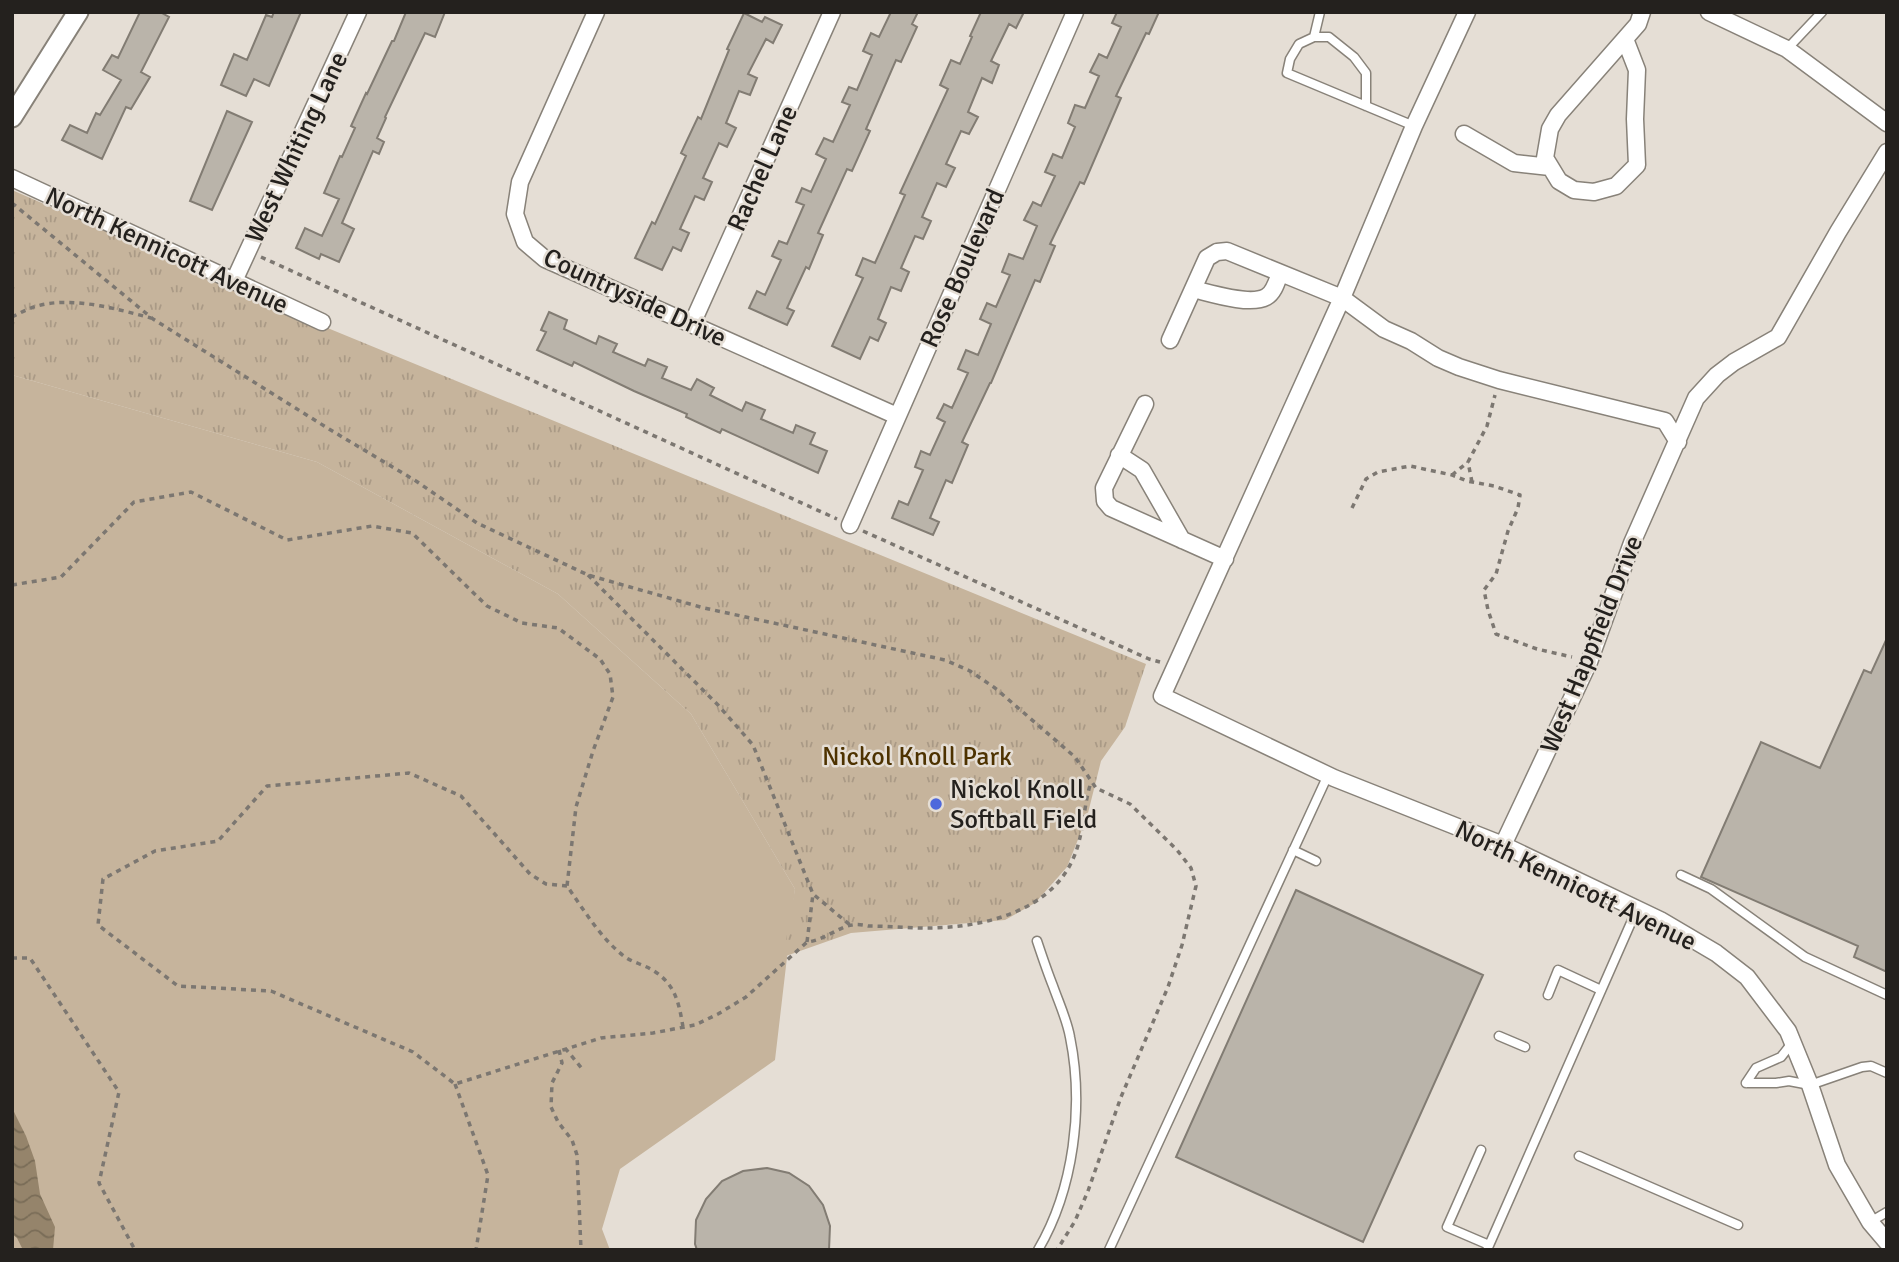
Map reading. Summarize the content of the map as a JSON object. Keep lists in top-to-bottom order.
{
  "streets": {
    "street": [
      "West Whiting Lane",
      "Rachel Lane",
      "North Kennicott Avenue",
      "Rose Boulevard",
      "Countryside Drive",
      "West Happfield Drive"
    ]
  },
  "crossings": [
    ["West Whiting Lane", "North Kennicott Avenue"],
    ["Rachel Lane", "Countryside Drive"],
    ["North Kennicott Avenue", "West Happfield Drive"],
    ["Rose Boulevard", "Countryside Drive"]
  ],
  "parks": ["Nickol Knoll Park"],
  "places": ["Nickol Knoll Softball Field"]
}
